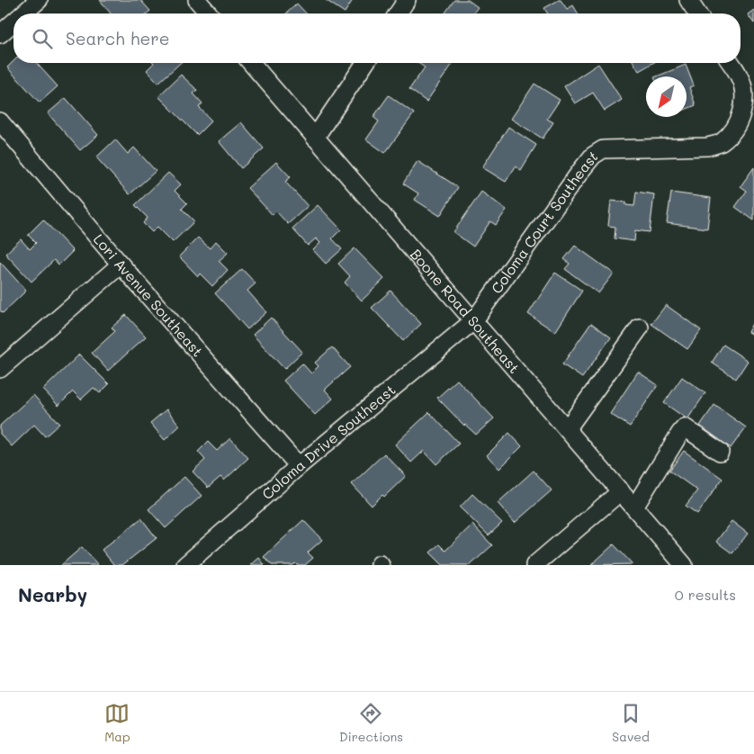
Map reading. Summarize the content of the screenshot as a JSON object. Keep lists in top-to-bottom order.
{
  "streets": {
    "street": [
      "Coloma Court Southeast",
      "Lori Avenue Southeast",
      "Boone Road Southeast",
      "Coloma Drive Southeast"
    ]
  },
  "crossings": [
    ["Coloma Court Southeast", "Boone Road Southeast"],
    ["Coloma Court Southeast", "Coloma Drive Southeast"],
    ["Lori Avenue Southeast", "Coloma Drive Southeast"],
    ["Boone Road Southeast", "Coloma Drive Southeast"]
  ],
  "north": "bottom left",
  "page": {
    "search": "Search here",
    "heading": ["Nearby", "0 results"],
    "nav": ["Map", "Directions", "Saved"]
  }
}
